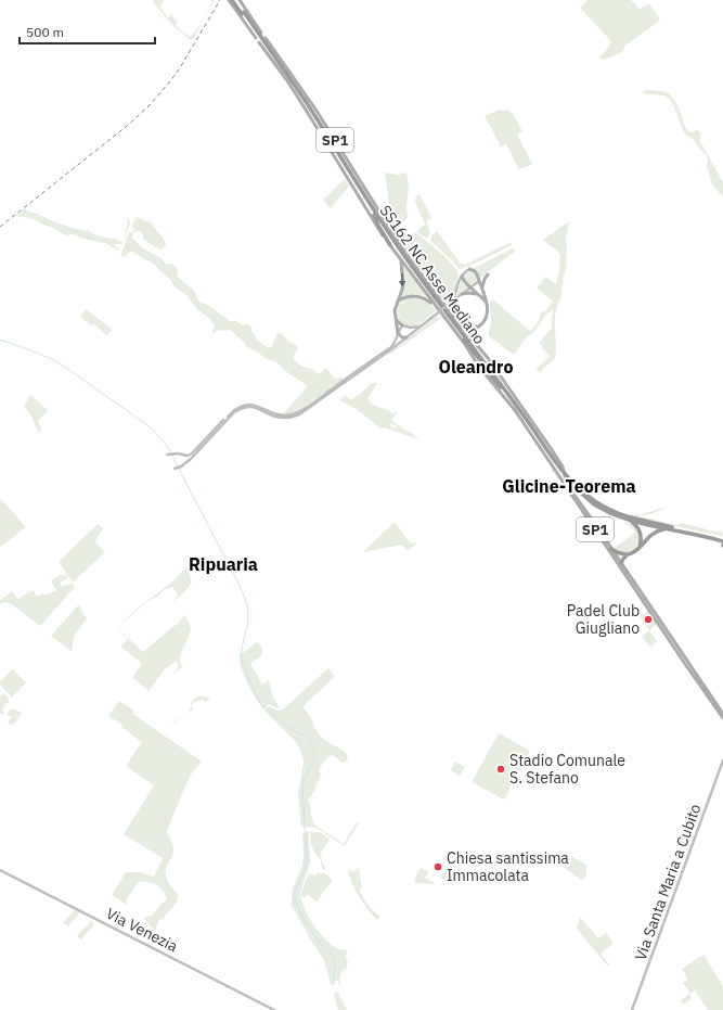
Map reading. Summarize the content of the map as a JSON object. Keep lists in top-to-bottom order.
{
  "streets": {
    "highway": ["SS162 NC Asse Mediano"],
    "main road": ["SP1", "Via Santa Maria a Cubito", "Via Venezia"]
  },
  "districts": ["Oleandro", "Glicine-Teorema", "Ripuaria"],
  "places": ["Padel Club Giugliano", "Stadio Comunale S. Stefano", "Chiesa santissima Immacolata"],
  "scale_bar": "500 m"
}
